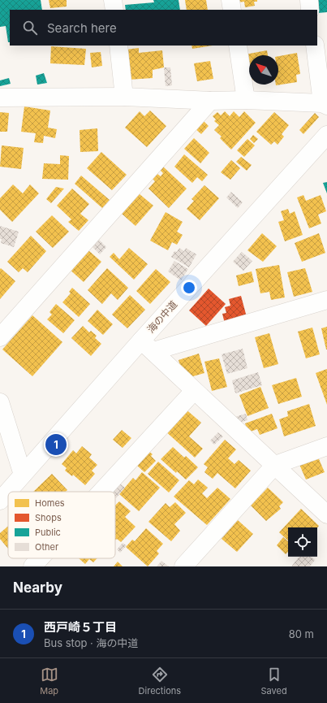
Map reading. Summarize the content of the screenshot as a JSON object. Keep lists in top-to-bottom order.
{
  "streets": {
    "street": ["海の中道"]
  },
  "legend": [
    "Homes",
    "Shops",
    "Public",
    "Other"
  ],
  "north": "top left",
  "page": {
    "search": "Search here",
    "pins": "1",
    "heading": "Nearby",
    "list": [
      {
        "mark": "1",
        "name": "西戸崎５丁目",
        "note": "Bus stop · 海の中道",
        "value": "80 m"
      }
    ],
    "nav": ["Map", "Directions", "Saved"]
  }
}
